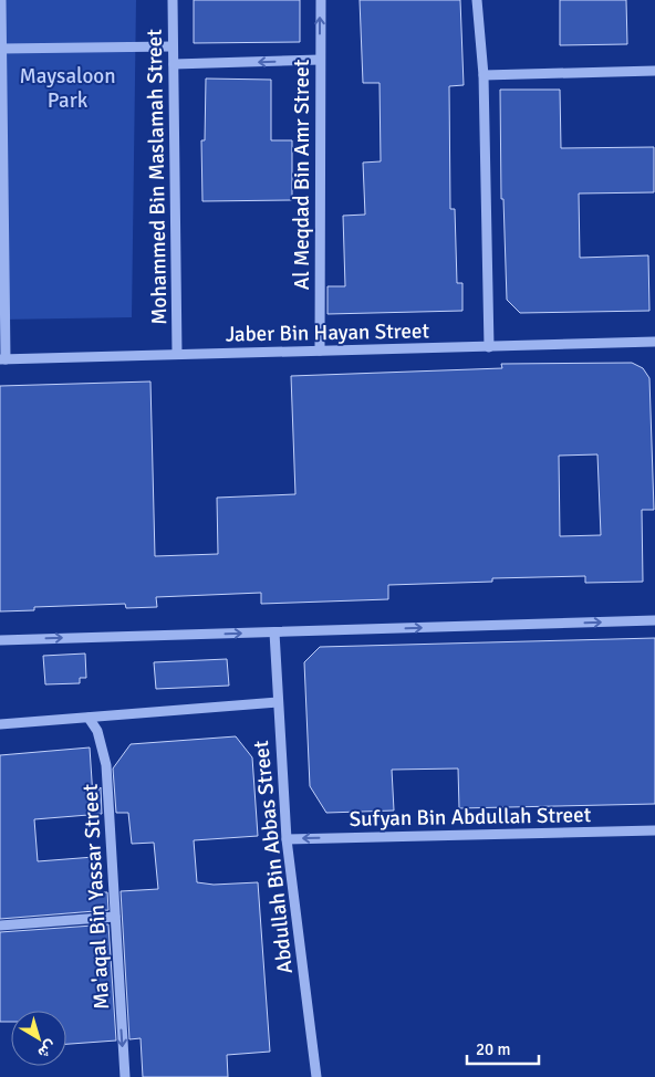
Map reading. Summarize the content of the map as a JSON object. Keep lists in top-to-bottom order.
{
  "streets": {
    "street": [
      "Al Meqdad Bin Amr Street",
      "Mohammed Bin Maslamah Street",
      "Jaber Bin Hayan Street",
      "Sufyan Bin Abdullah Street",
      "Abdullah Bin Abbas Street",
      "Ma'aqal Bin Yassar Street"
    ]
  },
  "crossings": [
    ["Al Meqdad Bin Amr Street", "Jaber Bin Hayan Street"],
    ["Mohammed Bin Maslamah Street", "Jaber Bin Hayan Street"],
    ["Sufyan Bin Abdullah Street", "Abdullah Bin Abbas Street"]
  ],
  "one_way": ["Sufyan Bin Abdullah Street", "Ma'aqal Bin Yassar Street"],
  "parks": ["Maysaloon Park"],
  "scale_bar": "20 m",
  "north": "bottom right"
}
